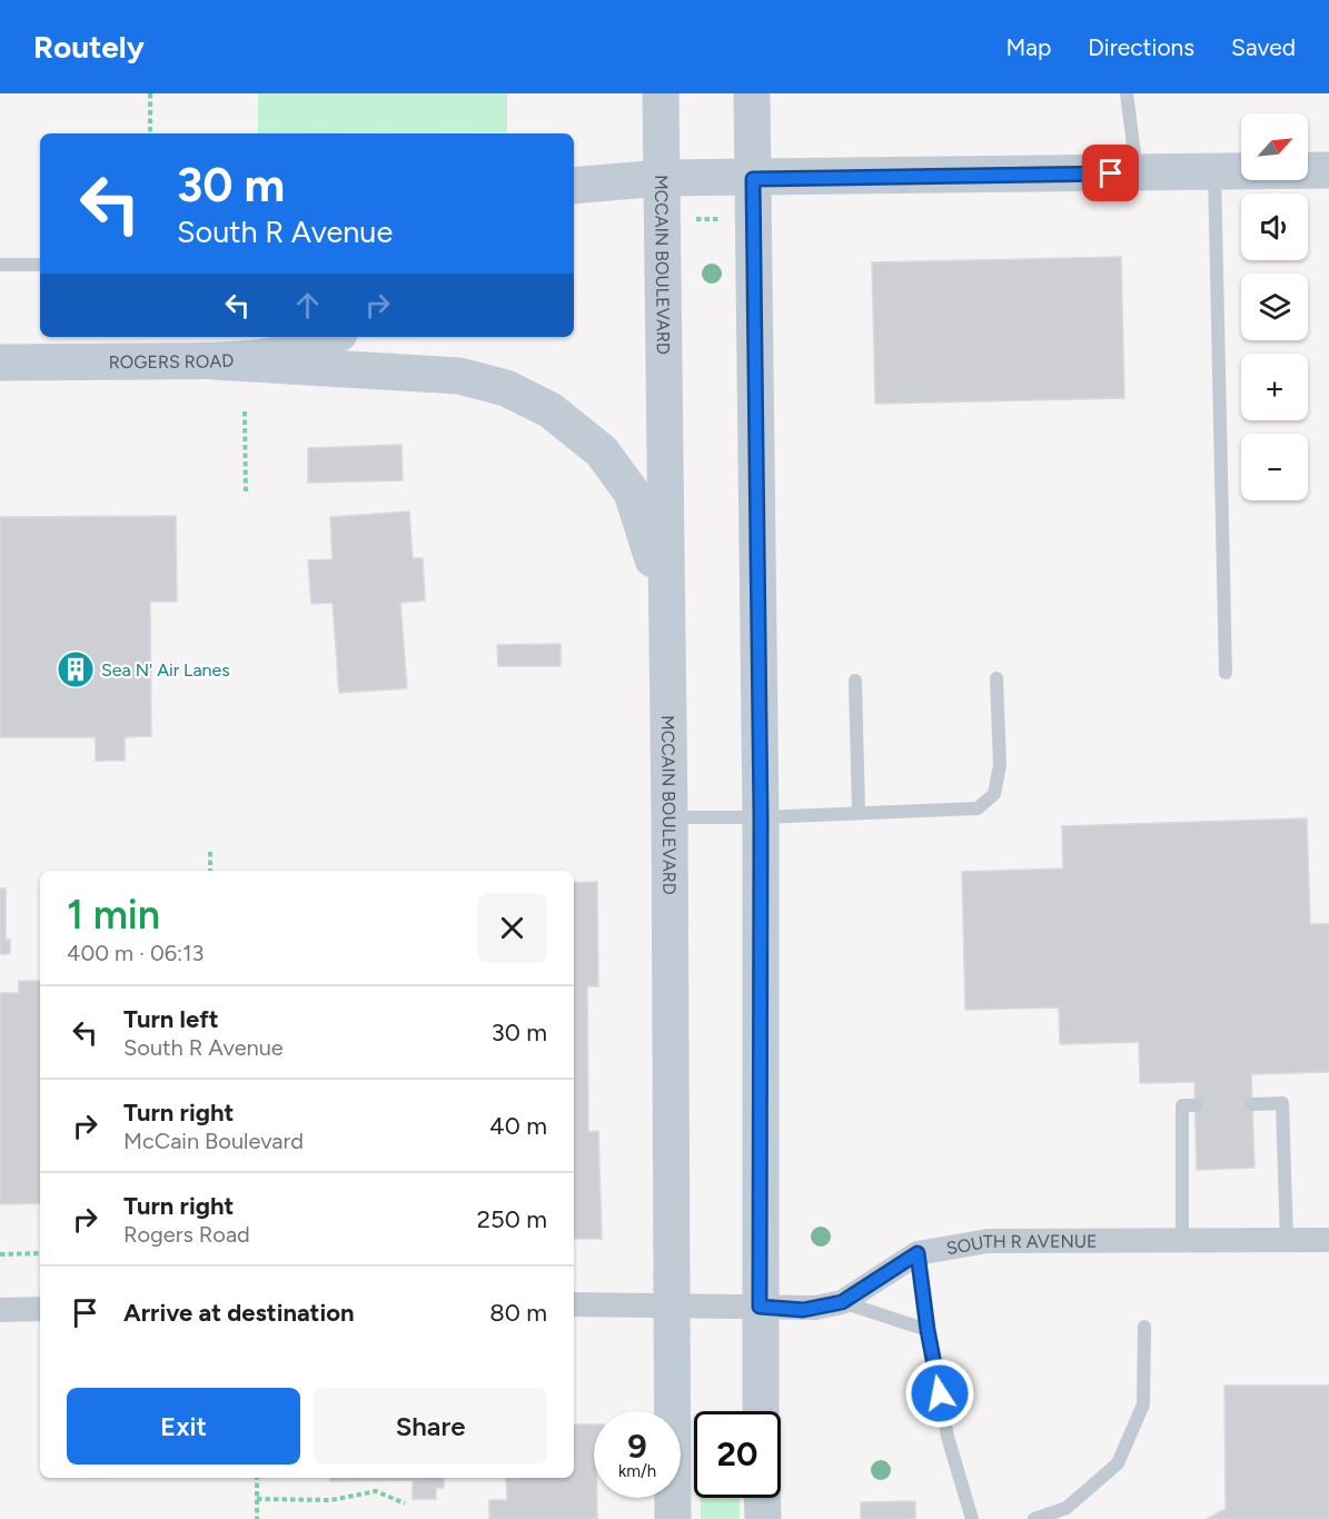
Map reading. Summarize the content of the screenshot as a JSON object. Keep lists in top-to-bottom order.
{
  "streets": {
    "street": ["MCCAIN BOULEVARD", "ROGERS ROAD", "SOUTH R AVENUE"]
  },
  "crossings": [
    ["MCCAIN BOULEVARD", "SOUTH R AVENUE"]
  ],
  "places": {
    "building": ["Sea N' Air Lanes"]
  },
  "north": "top right",
  "page": {
    "header": "Routely",
    "nav": ["Map", "Directions", "Saved"],
    "map_buttons": ["+", "−"],
    "turn": ["30 m", "South R Avenue"],
    "heading": ["1 min", "400 m · 06:13"],
    "list": [
      {
        "name": "Turn left",
        "note": "South R Avenue",
        "value": "30 m"
      },
      {
        "name": "Turn right",
        "note": "McCain Boulevard",
        "value": "40 m"
      },
      {
        "name": "Turn right",
        "note": "Rogers Road",
        "value": "250 m"
      },
      {
        "name": "Arrive at destination",
        "value": "80 m"
      }
    ],
    "buttons": ["Exit", "Share"],
    "speed": "9 km/h",
    "limit": "20"
  }
}
